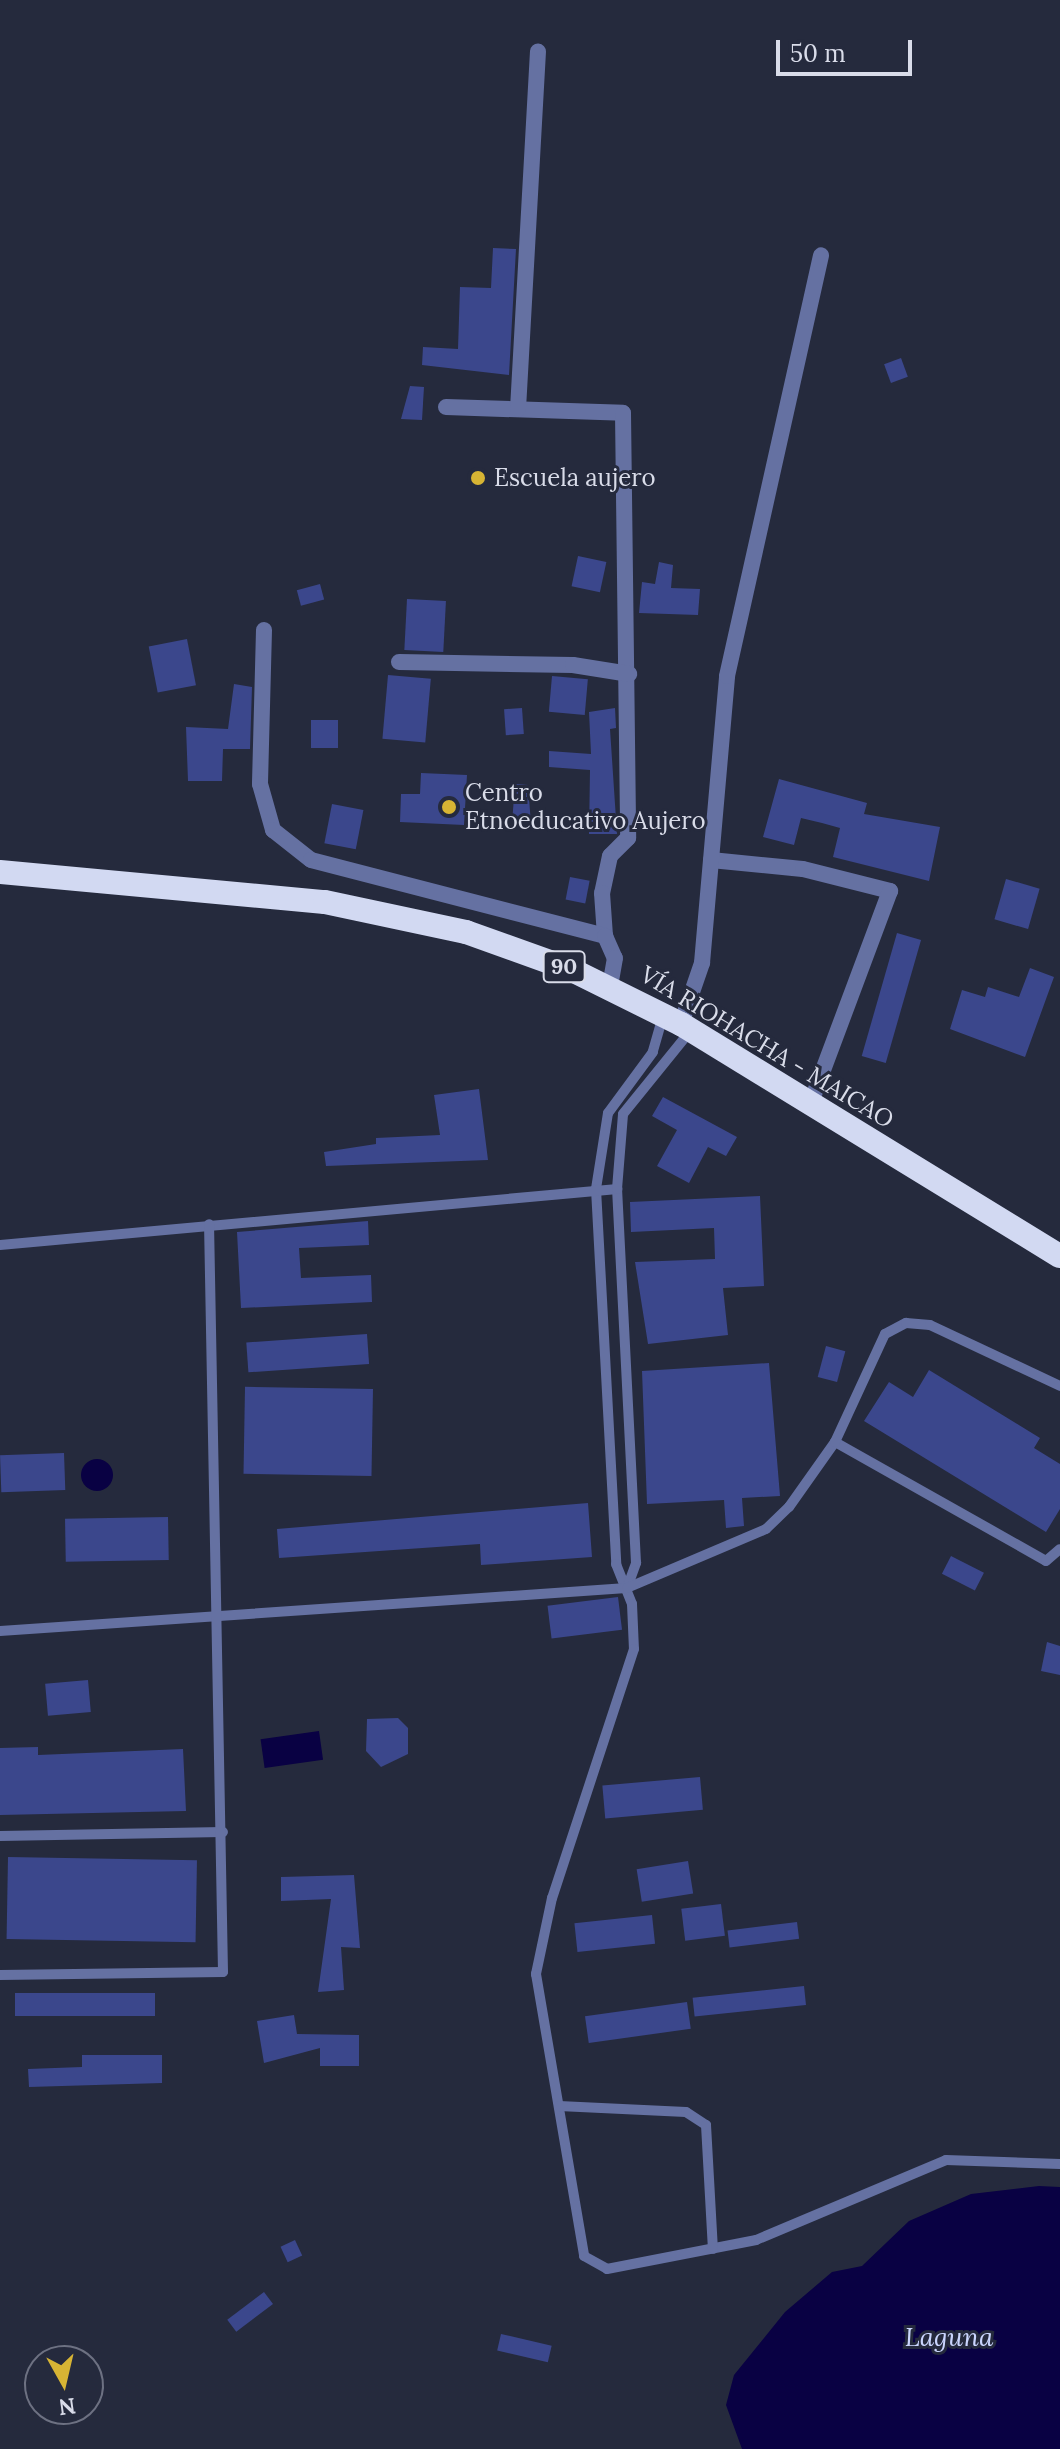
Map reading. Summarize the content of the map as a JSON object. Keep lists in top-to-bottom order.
{
  "streets": {
    "highway": ["90", "VÍA RIOHACHA - MAICAO"]
  },
  "water": ["Laguna"],
  "places": ["Escuela aujero", "Centro Etnoeducativo Aujero"],
  "scale_bar": "50 m",
  "north": "bottom"
}
